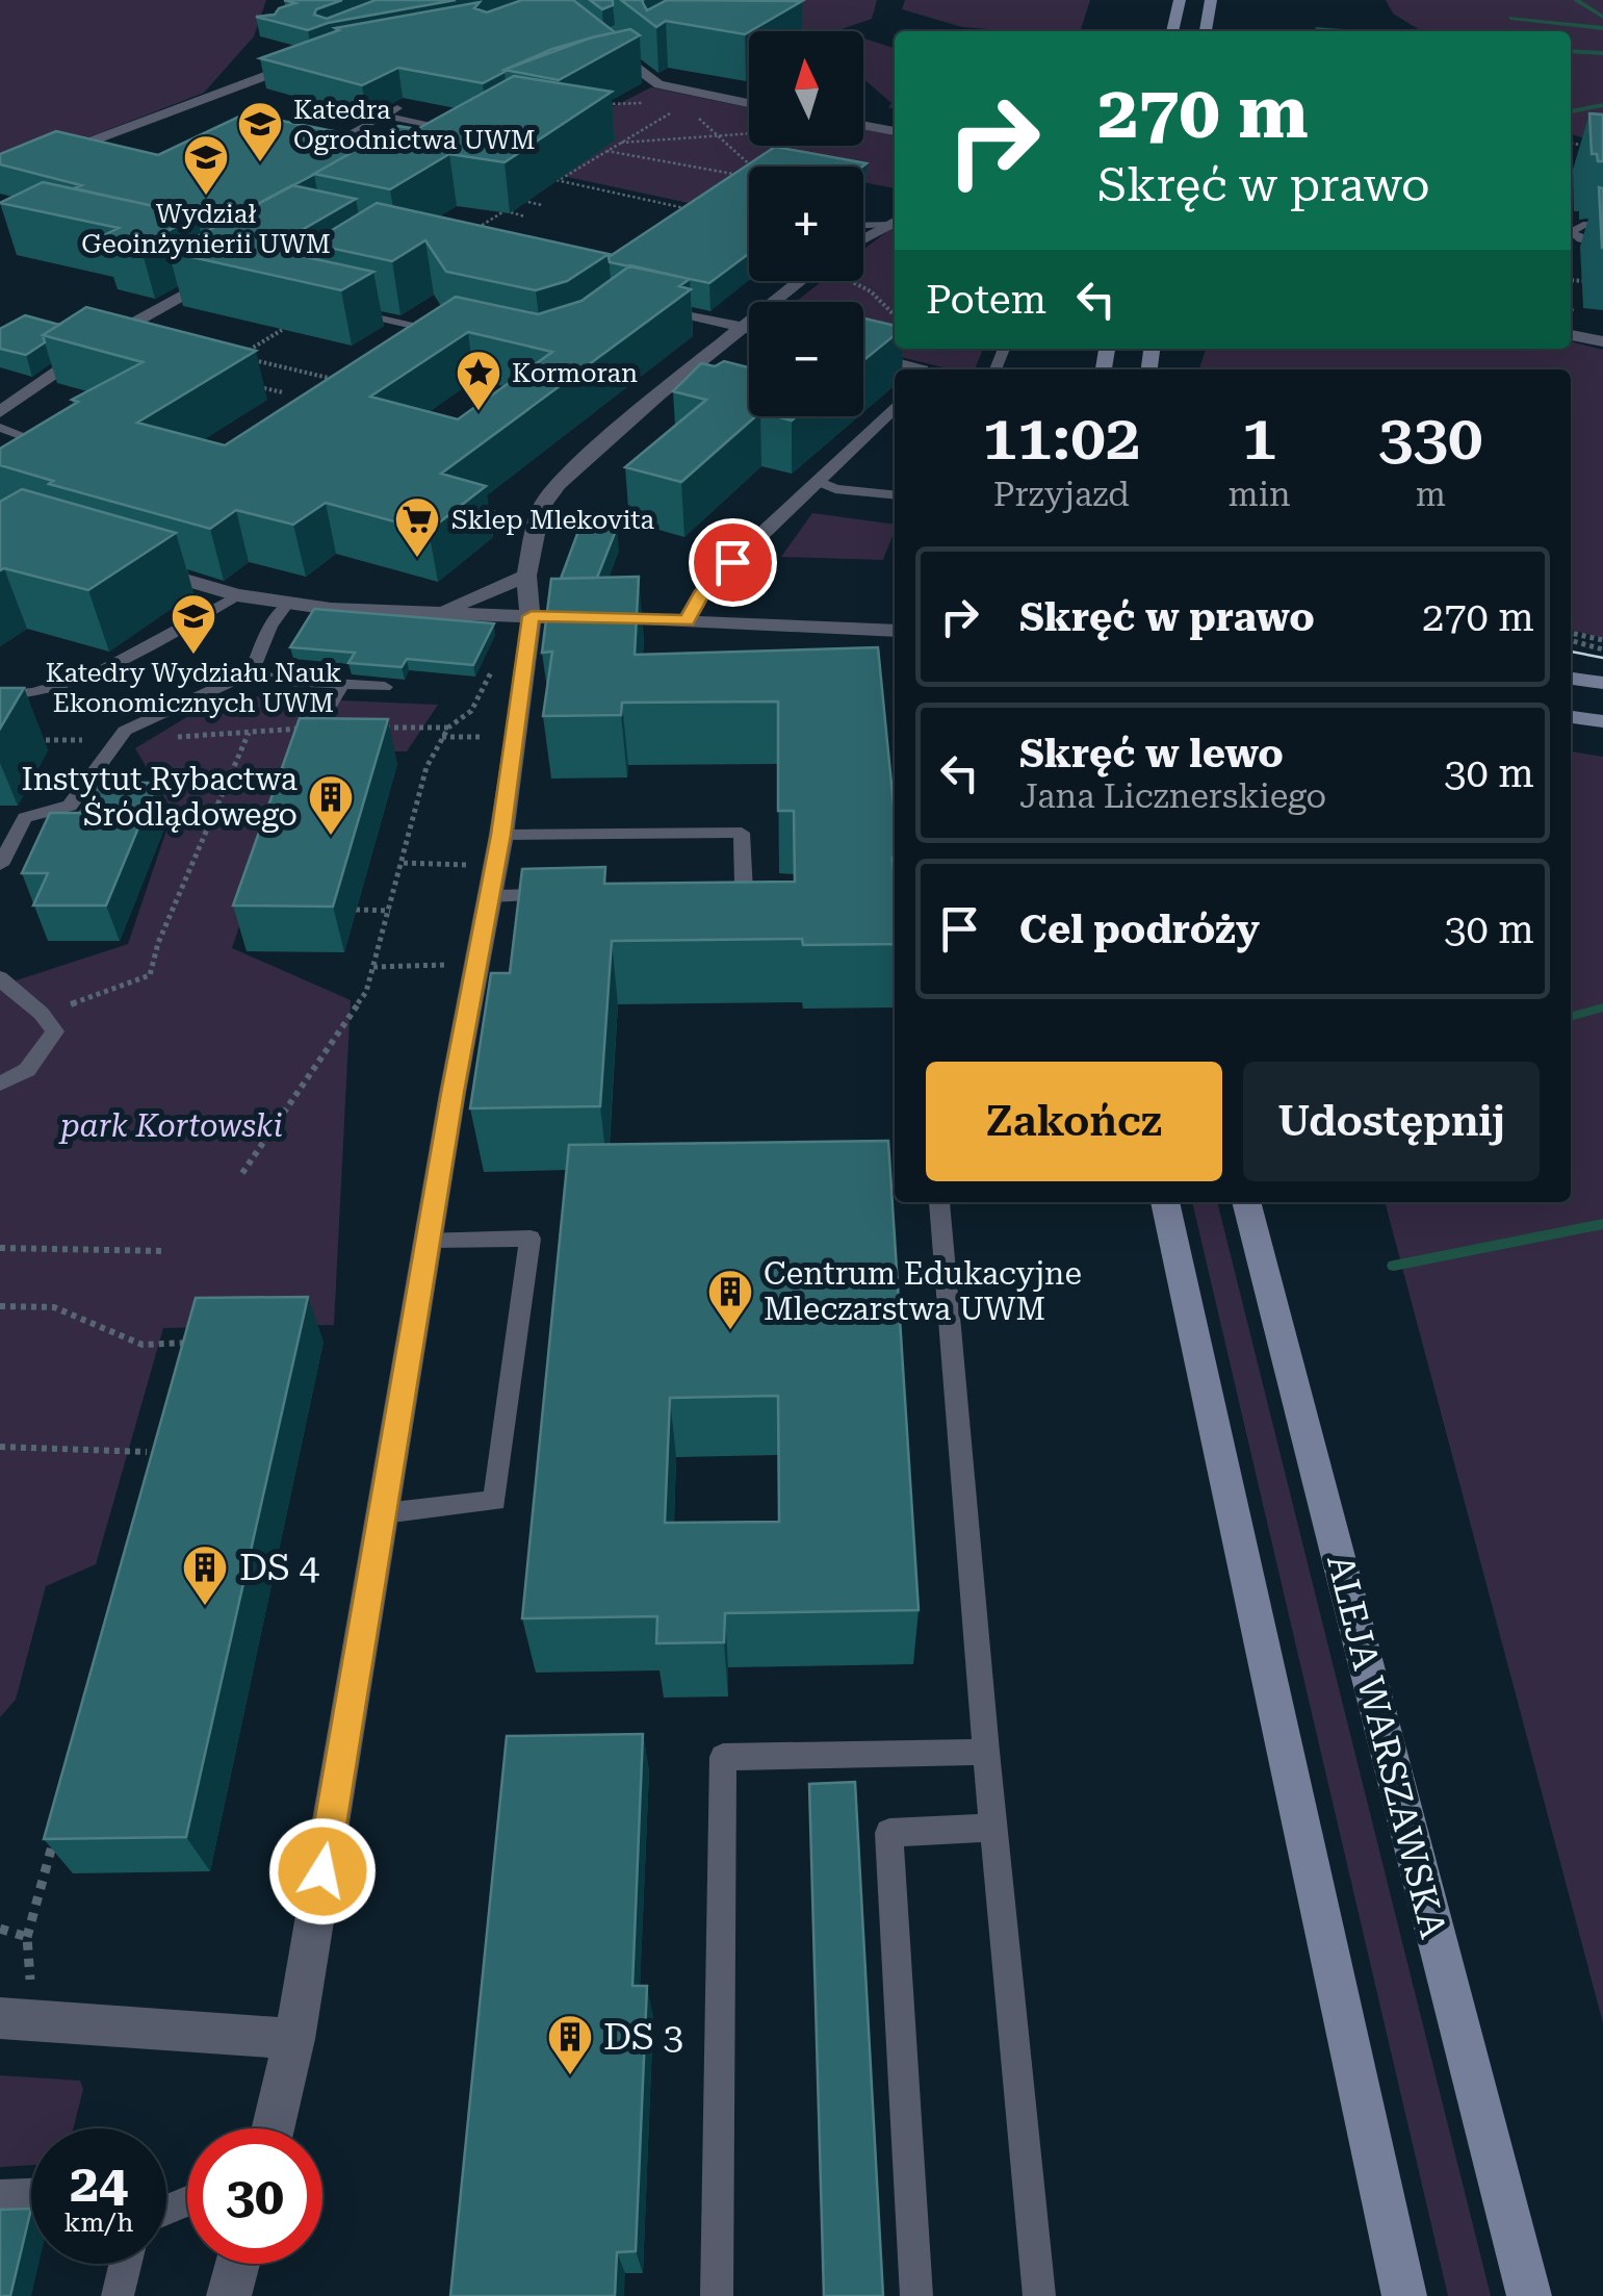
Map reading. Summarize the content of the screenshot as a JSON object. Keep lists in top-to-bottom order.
{
  "streets": {
    "main road": ["ALEJA WARSZAWSKA"]
  },
  "parks": ["park Kortowski"],
  "places": {
    "school or university": ["Katedra Ogrodnictwa UWM", "Wydział Geoinżynierii UWM", "Katedry Wydziału Nauk Ekonomicznych UWM"],
    "place": ["Kormoran"],
    "supermarket": ["Sklep Mlekovita"],
    "building": [
      "Instytut Rybactwa Śródlądowego",
      "Centrum Edukacyjne Mleczarstwa UWM",
      "DS 4",
      "DS 3"
    ]
  },
  "north": "top",
  "page": {
    "map_buttons": ["+", "−"],
    "turn": ["270 m", "Skręć w prawo"],
    "then": "Potem",
    "eta": [
      "11:02",
      "Przyjazd",
      "1",
      "min",
      "330",
      "m"
    ],
    "list": [
      {
        "name": "Skręć w prawo",
        "value": "270 m"
      },
      {
        "name": "Skręć w lewo",
        "note": "Jana Licznerskiego",
        "value": "30 m"
      },
      {
        "name": "Cel podróży",
        "value": "30 m"
      }
    ],
    "buttons": ["Zakończ", "Udostępnij"],
    "speed": "24 km/h",
    "limit": "30"
  }
}
